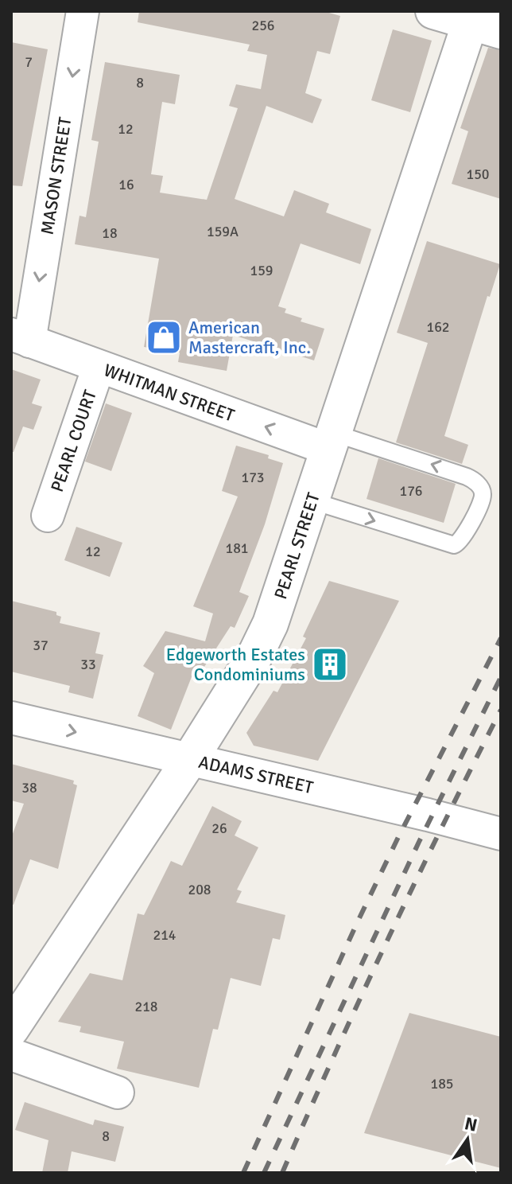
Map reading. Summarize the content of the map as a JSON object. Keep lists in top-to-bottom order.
{
  "streets": {
    "street": [
      "MASON STREET",
      "WHITMAN STREET",
      "PEARL COURT",
      "PEARL STREET",
      "ADAMS STREET"
    ]
  },
  "crossings": [
    ["MASON STREET", "WHITMAN STREET"],
    ["WHITMAN STREET", "PEARL COURT"],
    ["WHITMAN STREET", "PEARL STREET"],
    ["PEARL STREET", "ADAMS STREET"]
  ],
  "one_way": ["MASON STREET", "WHITMAN STREET", "ADAMS STREET"],
  "places": {
    "shop": ["American Mastercraft, Inc."],
    "building": ["Edgeworth Estates Condominiums"]
  },
  "house_numbers": [
    "256",
    "7",
    "8",
    "12",
    "150",
    "16",
    "159A",
    "18",
    "159",
    "162",
    "173",
    "176",
    "181",
    "12",
    "37",
    "33",
    "38",
    "26",
    "208",
    "214",
    "218",
    "185",
    "8"
  ],
  "north": "top"
}
